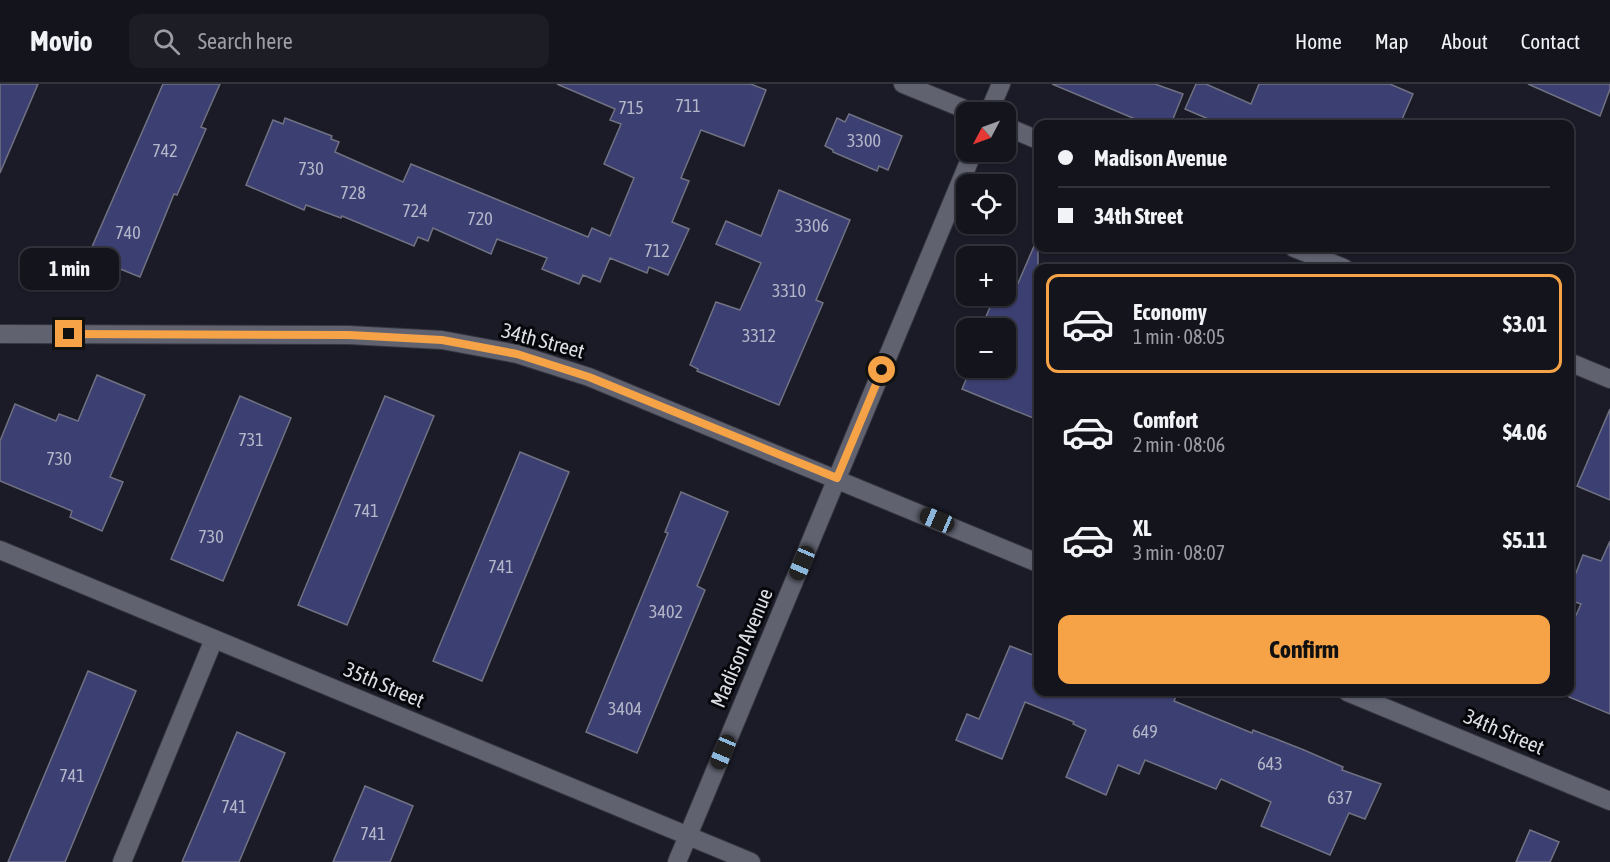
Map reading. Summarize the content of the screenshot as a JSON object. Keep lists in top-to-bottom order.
{
  "streets": {
    "street": ["34th Street", "Madison Avenue", "35th Street"]
  },
  "crossings": [
    ["34th Street", "Madison Avenue"],
    ["Madison Avenue", "35th Street"]
  ],
  "house_numbers": [
    "711",
    "715",
    "3300",
    "742",
    "730",
    "728",
    "724",
    "720",
    "3306",
    "740",
    "712",
    "3310",
    "3312",
    "731",
    "730",
    "741",
    "730",
    "741",
    "3402",
    "3404",
    "649",
    "643",
    "741",
    "637",
    "741",
    "741"
  ],
  "north": "bottom left",
  "page": {
    "header": "Movio",
    "search": "Search here",
    "nav": [
      "Home",
      "Map",
      "About",
      "Contact"
    ],
    "map_buttons": ["+", "−"],
    "banner": ["Madison Avenue", "34th Street"],
    "bubble": "1 min",
    "list": [
      {
        "name": "Economy",
        "note": "1 min · 08:05",
        "value": "$3.01"
      },
      {
        "name": "Comfort",
        "note": "2 min · 08:06",
        "value": "$4.06"
      },
      {
        "name": "XL",
        "note": "3 min · 08:07",
        "value": "$5.11"
      }
    ],
    "buttons": "Confirm"
  }
}
